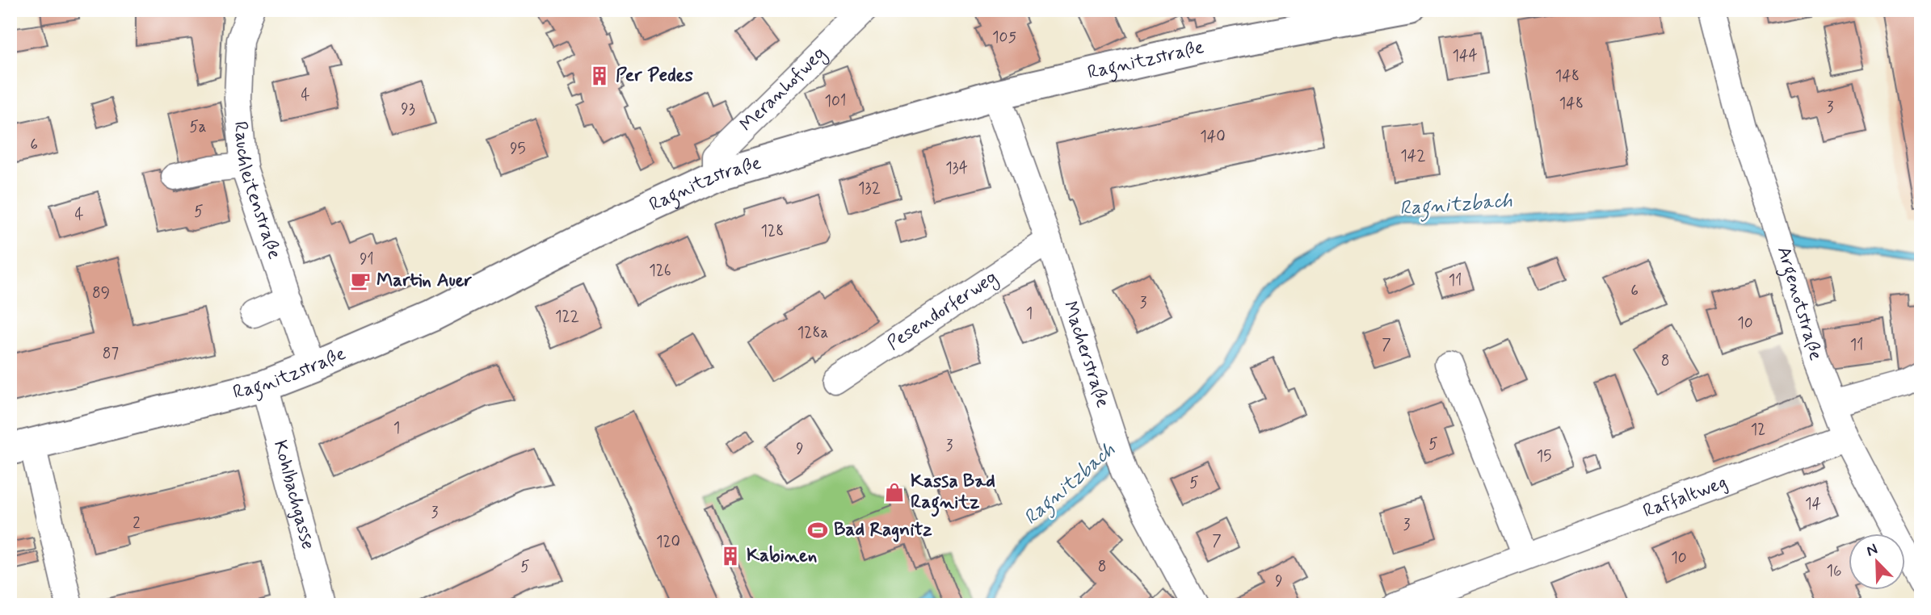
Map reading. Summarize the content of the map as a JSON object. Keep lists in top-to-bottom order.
{
  "streets": {
    "main road": ["Ragnitzstraße"],
    "street": [
      "Meranhofweg",
      "Rauchleitenstraße",
      "Argenotstraße",
      "Pesendorferweg",
      "Macherstraße",
      "Kohlbachgasse",
      "Raffaltweg"
    ]
  },
  "crossings": [
    ["Ragnitzstraße", "Meranhofweg"],
    ["Ragnitzstraße", "Rauchleitenstraße"],
    ["Ragnitzstraße", "Macherstraße"],
    ["Ragnitzstraße", "Kohlbachgasse"],
    ["Argenotstraße", "Raffaltweg"],
    ["Pesendorferweg", "Macherstraße"]
  ],
  "water": ["Ragnitzbach"],
  "places": {
    "building": ["Per Pedes", "Kabinen"],
    "cafe": ["Martin Auer"],
    "shop": ["Kassa Bad Ragnitz"],
    "sports": ["Bad Ragnitz"]
  },
  "house_numbers": [
    "105",
    "144",
    "148",
    "4",
    "101",
    "148",
    "3",
    "93",
    "5a",
    "140",
    "6",
    "95",
    "142",
    "134",
    "132",
    "5",
    "4",
    "128",
    "91",
    "126",
    "11",
    "6",
    "89",
    "3",
    "1",
    "122",
    "10",
    "128a",
    "7",
    "11",
    "87",
    "8",
    "1",
    "12",
    "5",
    "3",
    "9",
    "15",
    "5",
    "14",
    "3",
    "2",
    "3",
    "7",
    "120",
    "10",
    "5",
    "8",
    "16",
    "9"
  ],
  "north": "top left"
}
